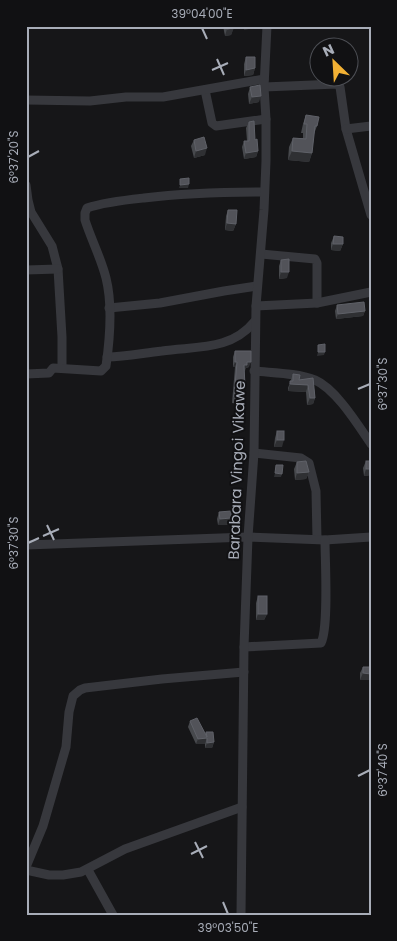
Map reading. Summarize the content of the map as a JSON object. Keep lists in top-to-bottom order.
{
  "streets": {
    "street": ["Barabara Vingoi Vikawe"]
  },
  "north": "top left",
  "coordinates": [
    "39°04'00\"E",
    "6°37'20\"S",
    "6°37'30\"S",
    "6°37'40\"S",
    "39°03'50\"E"
  ]
}
